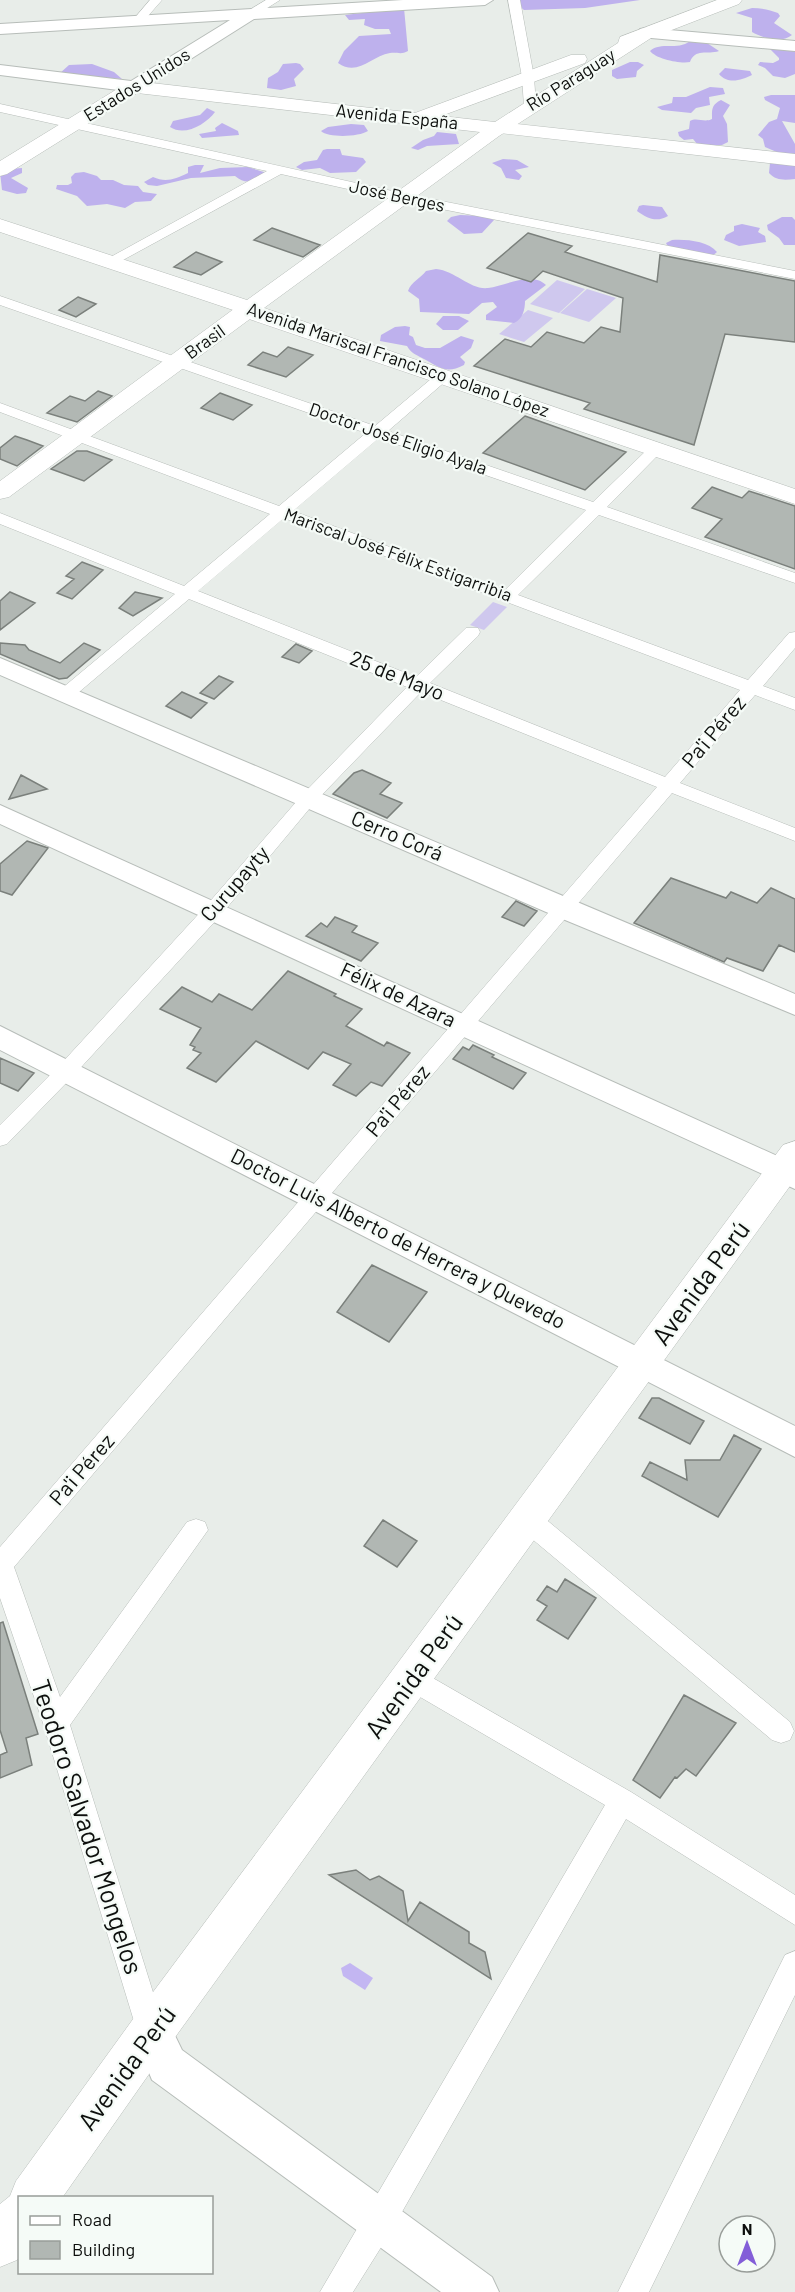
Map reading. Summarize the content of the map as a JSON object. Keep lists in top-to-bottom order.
{
  "streets": {
    "main road": [
      "Río Paraguay",
      "Estados Unidos",
      "Avenida España",
      "Brasil",
      "Avenida Mariscal Francisco Solano López",
      "Avenida Perú"
    ],
    "street": [
      "José Berges",
      "Doctor José Eligio Ayala",
      "Mariscal José Félix Estigarribia",
      "25 de Mayo",
      "Pa'i Pérez",
      "Cerro Corá",
      "Curupayty",
      "Félix de Azara",
      "Doctor Luis Alberto de Herrera y Quevedo",
      "Teodoro Salvador Mongelos"
    ]
  },
  "crossings": [
    ["Río Paraguay", "Avenida España"],
    ["Río Paraguay", "Brasil"],
    ["Estados Unidos", "Avenida España"],
    ["Estados Unidos", "José Berges"],
    ["Avenida España", "Brasil"],
    ["José Berges", "Brasil"],
    ["Brasil", "Avenida Mariscal Francisco Solano López"],
    ["Brasil", "Doctor José Eligio Ayala"],
    ["Brasil", "Mariscal José Félix Estigarribia"],
    ["Mariscal José Félix Estigarribia", "Pa'i Pérez"],
    ["25 de Mayo", "Pa'i Pérez"],
    ["25 de Mayo", "Curupayty"],
    ["Pa'i Pérez", "Cerro Corá"],
    ["Pa'i Pérez", "Félix de Azara"],
    ["Pa'i Pérez", "Doctor Luis Alberto de Herrera y Quevedo"],
    ["Pa'i Pérez", "Teodoro Salvador Mongelos"],
    ["Cerro Corá", "Curupayty"],
    ["Curupayty", "Félix de Azara"],
    ["Curupayty", "Doctor Luis Alberto de Herrera y Quevedo"],
    ["Félix de Azara", "Avenida Perú"],
    ["Doctor Luis Alberto de Herrera y Quevedo", "Avenida Perú"],
    ["Avenida Perú", "Teodoro Salvador Mongelos"]
  ],
  "legend": ["Road", "Building"],
  "north": "top"
}
